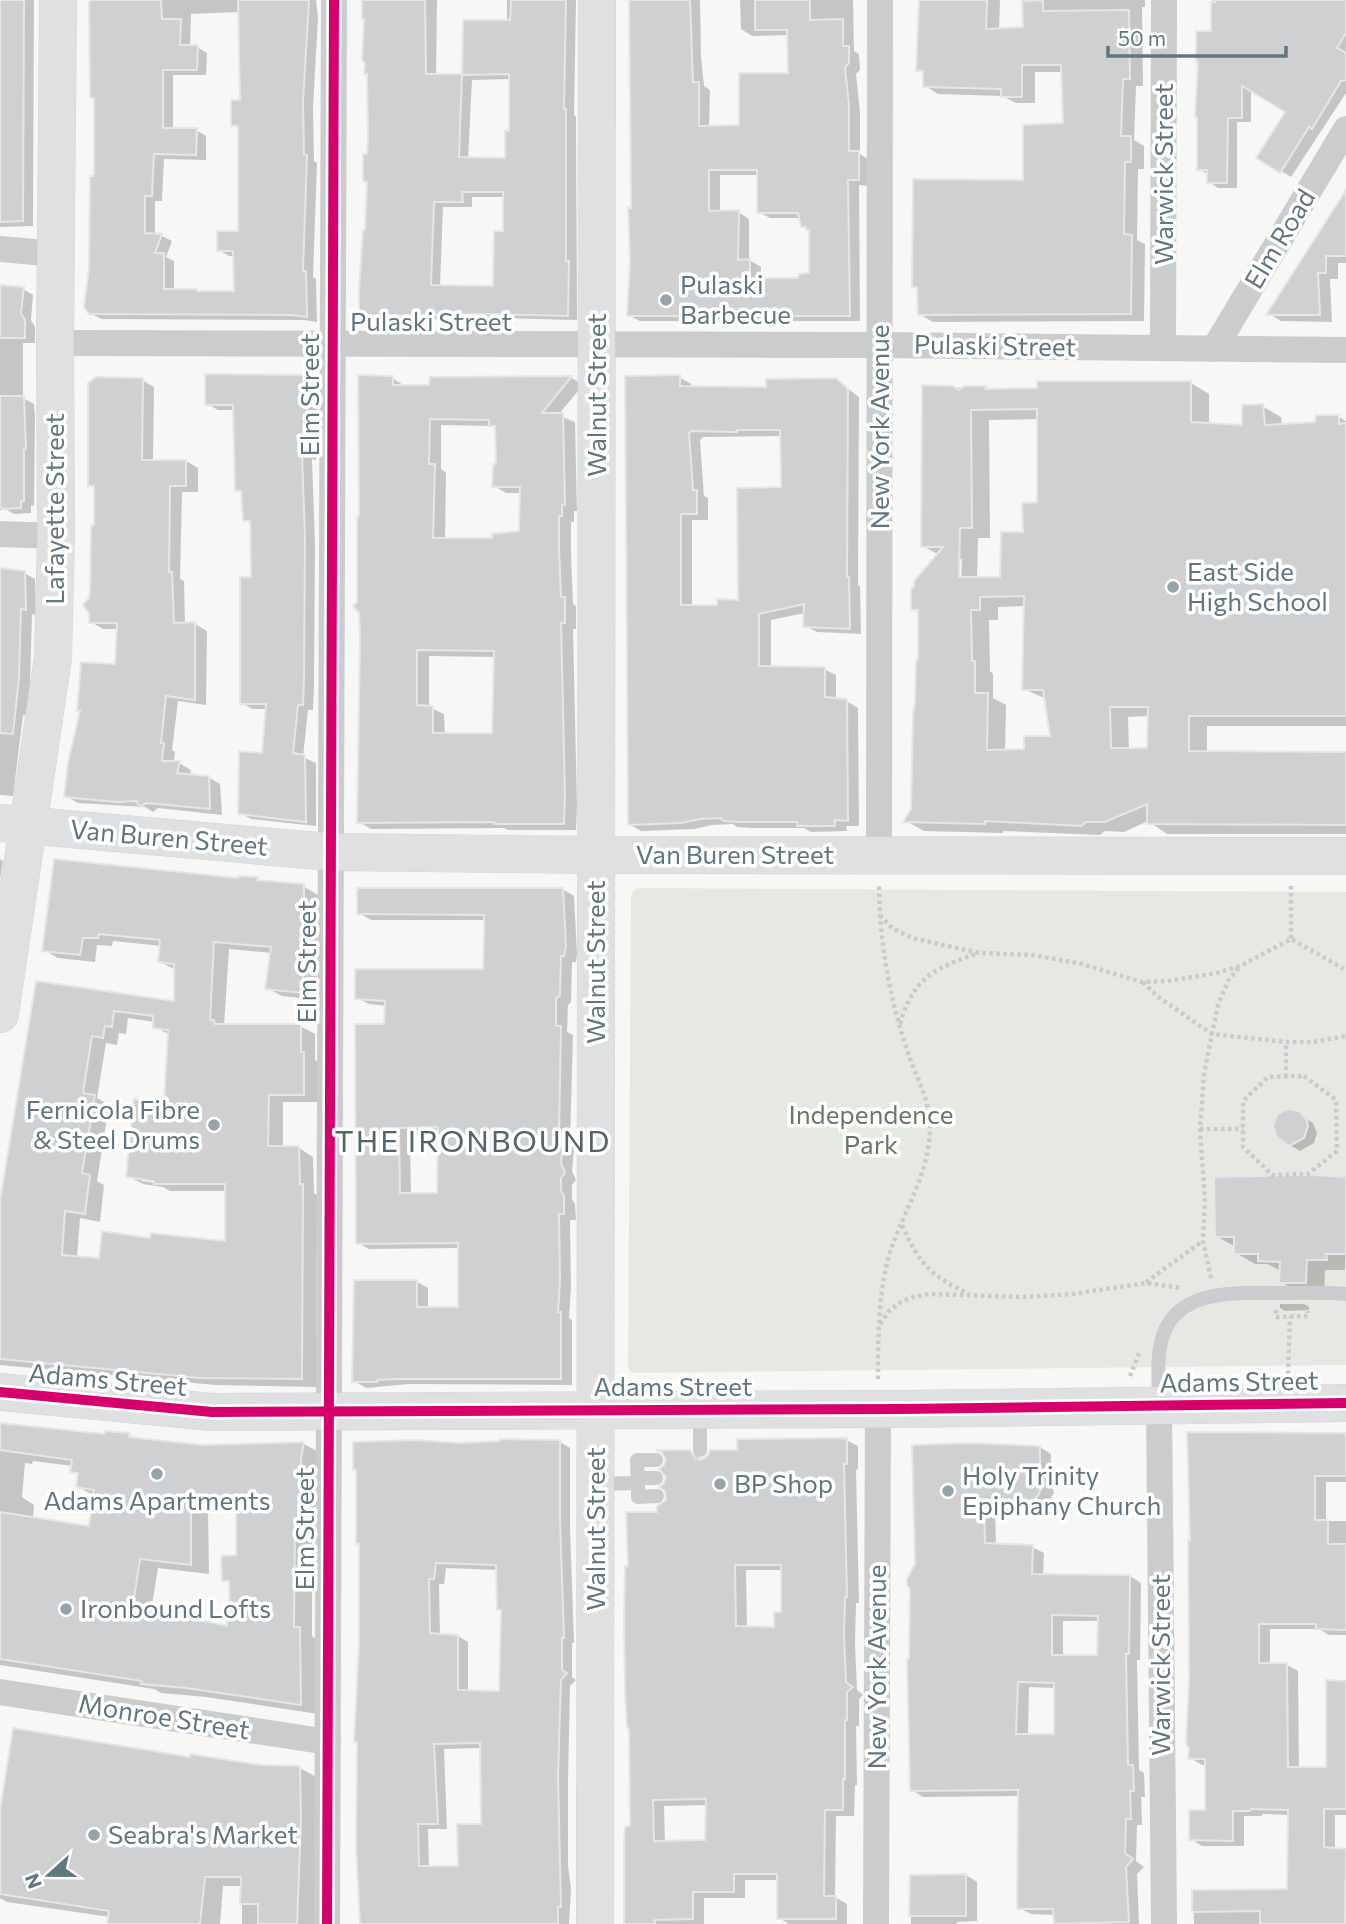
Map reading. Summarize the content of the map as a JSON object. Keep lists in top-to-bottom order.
{
  "streets": {
    "street": [
      "Warwick Street",
      "Elm Road",
      "Pulaski Street",
      "Elm Street",
      "Walnut Street",
      "New York Avenue",
      "Lafayette Street",
      "Van Buren Street",
      "Adams Street",
      "Monroe Street"
    ]
  },
  "crossings": [
    ["Warwick Street", "Pulaski Street"],
    ["Warwick Street", "Adams Street"],
    ["Elm Road", "Pulaski Street"],
    ["Pulaski Street", "Elm Street"],
    ["Pulaski Street", "Walnut Street"],
    ["Pulaski Street", "New York Avenue"],
    ["Pulaski Street", "Lafayette Street"],
    ["Elm Street", "Van Buren Street"],
    ["Elm Street", "Adams Street"],
    ["Elm Street", "Monroe Street"],
    ["Walnut Street", "Van Buren Street"],
    ["Walnut Street", "Adams Street"],
    ["New York Avenue", "Van Buren Street"],
    ["New York Avenue", "Adams Street"],
    ["Lafayette Street", "Van Buren Street"]
  ],
  "districts": ["THE IRONBOUND"],
  "parks": ["Independence Park"],
  "places": [
    "Pulaski Barbecue",
    "East Side High School",
    "Fernicola Fibre & Steel Drums",
    "Adams Apartments",
    "BP Shop",
    "Holy Trinity Epiphany Church",
    "Ironbound Lofts",
    "Seabra's Market"
  ],
  "scale_bar": "50 m",
  "north": "left"
}
